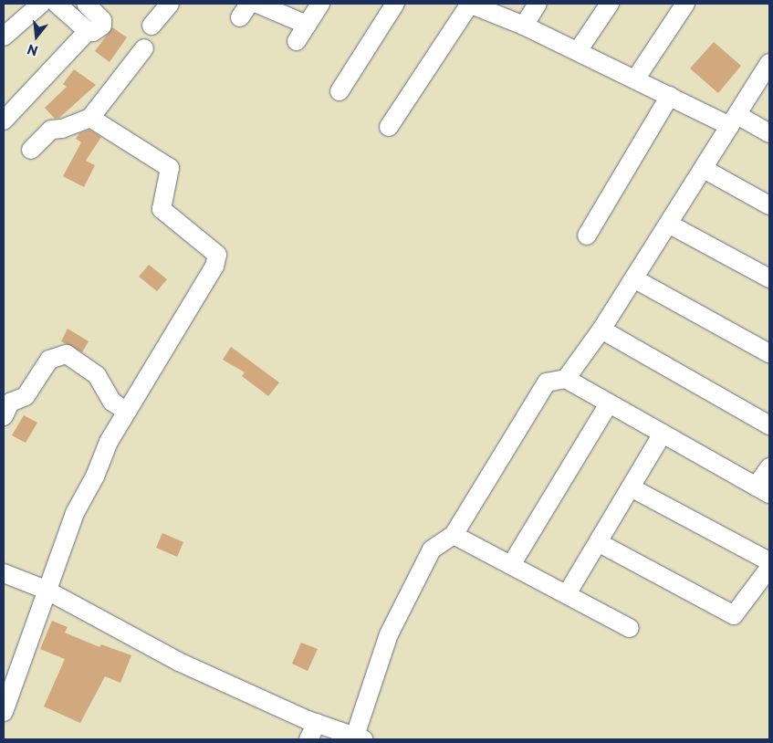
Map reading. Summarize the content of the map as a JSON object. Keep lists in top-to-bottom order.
{
  "north": "bottom"
}
